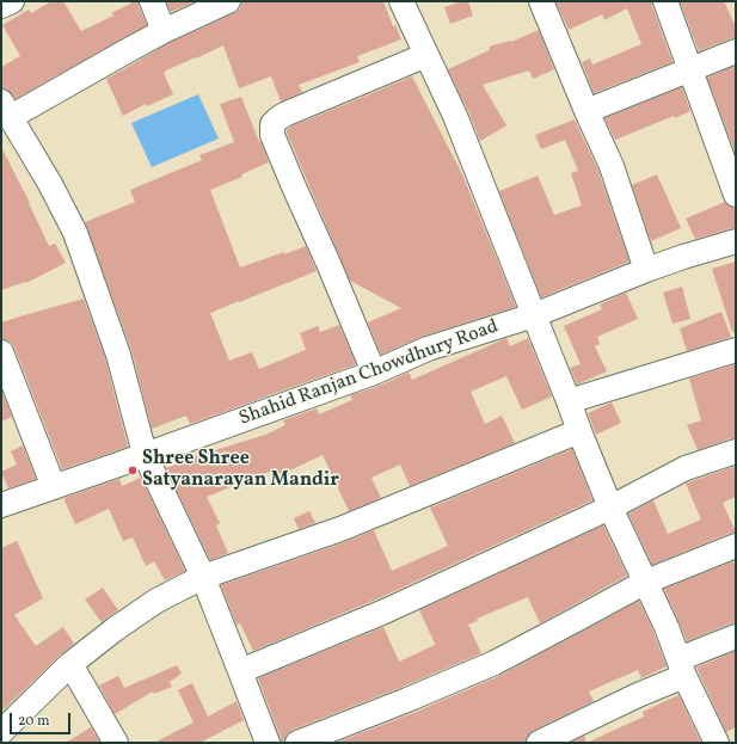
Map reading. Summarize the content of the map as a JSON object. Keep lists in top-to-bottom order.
{
  "streets": {
    "street": ["Shahid Ranjan Chowdhury Road"]
  },
  "places": ["Shree Shree Satyanarayan Mandir"],
  "scale_bar": "20 m"
}
